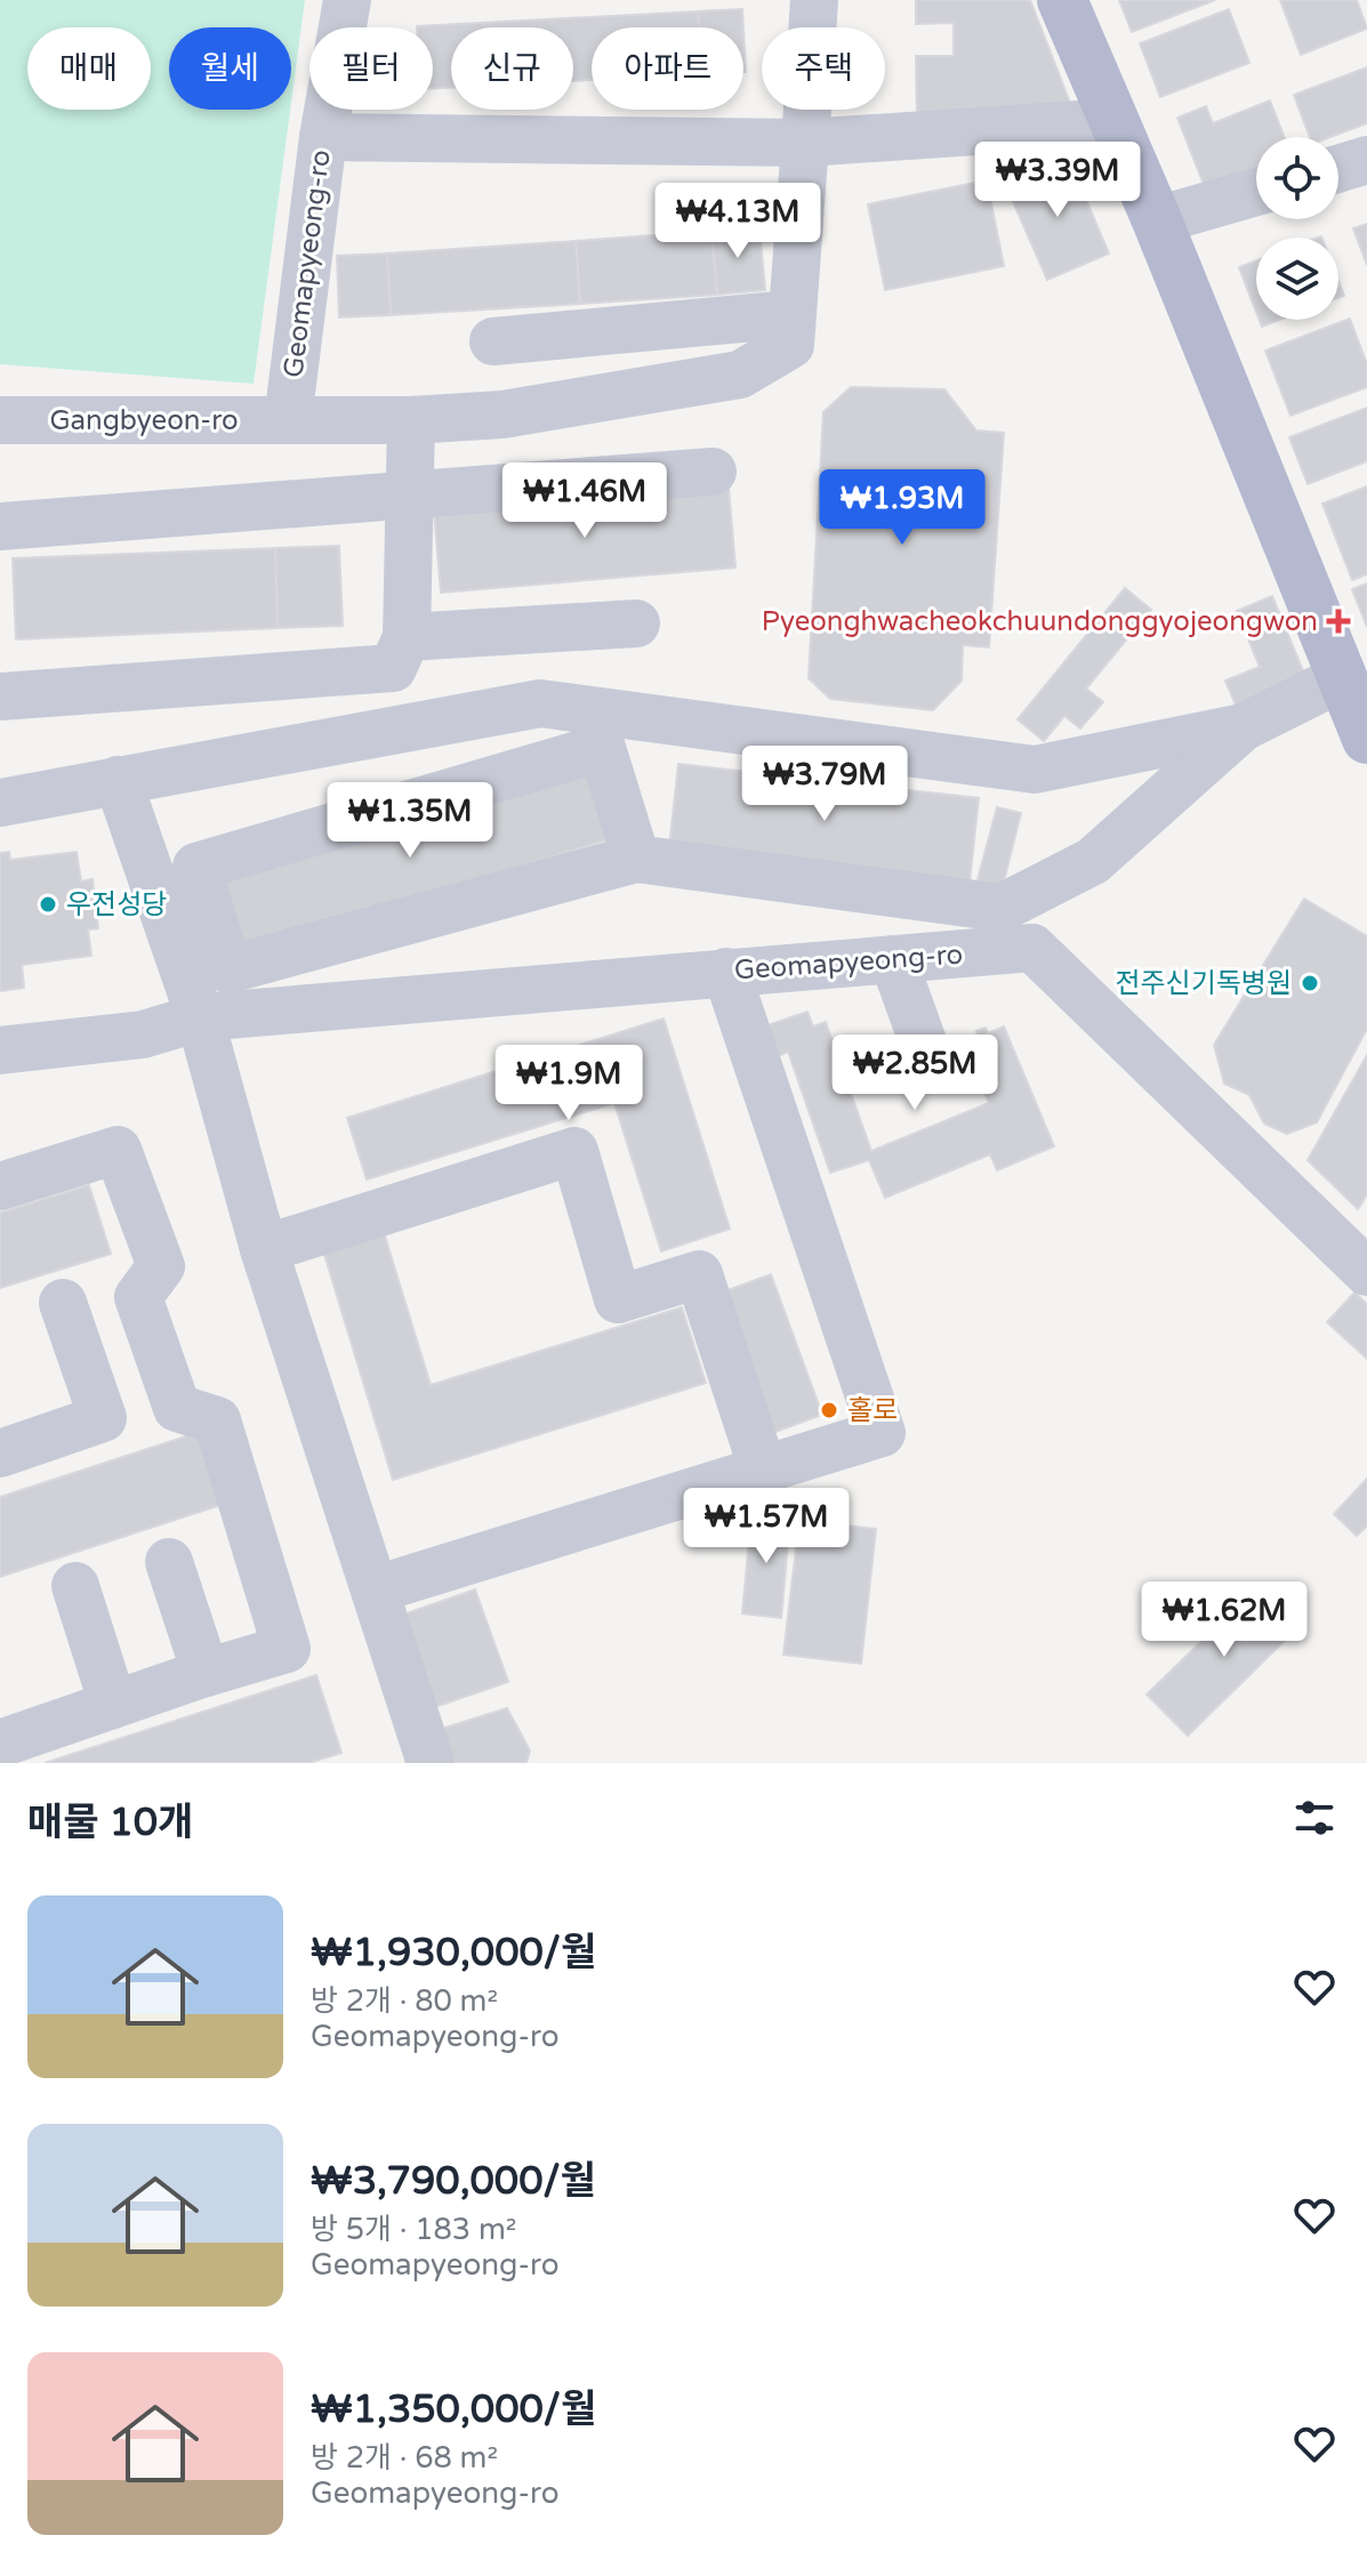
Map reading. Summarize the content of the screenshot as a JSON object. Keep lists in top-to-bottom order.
{
  "streets": {
    "street": ["Geomapyeong-ro", "Gangbyeon-ro"]
  },
  "crossings": [
    ["Geomapyeong-ro", "Gangbyeon-ro"]
  ],
  "places": {
    "health": ["Pyeonghwacheokchuundonggyojeongwon"],
    "other": ["우전성당", "전주신기독병원", "홀로"]
  },
  "page": {
    "chip": [
      "매매",
      "월세",
      "필터",
      "신규",
      "아파트",
      "주택"
    ],
    "price": [
      "₩3.39M",
      "₩4.13M",
      "₩1.46M",
      "₩1.93M",
      "₩3.79M",
      "₩1.35M",
      "₩2.85M",
      "₩1.9M",
      "₩1.57M",
      "₩1.62M"
    ],
    "heading": "매물 10개",
    "list": [
      {
        "name": "₩1,930,000/월",
        "note": "방 2개 · 80 m² · Geomapyeong-ro"
      },
      {
        "name": "₩3,790,000/월",
        "note": "방 5개 · 183 m² · Geomapyeong-ro"
      },
      {
        "name": "₩1,350,000/월",
        "note": "방 2개 · 68 m² · Geomapyeong-ro"
      }
    ]
  }
}
